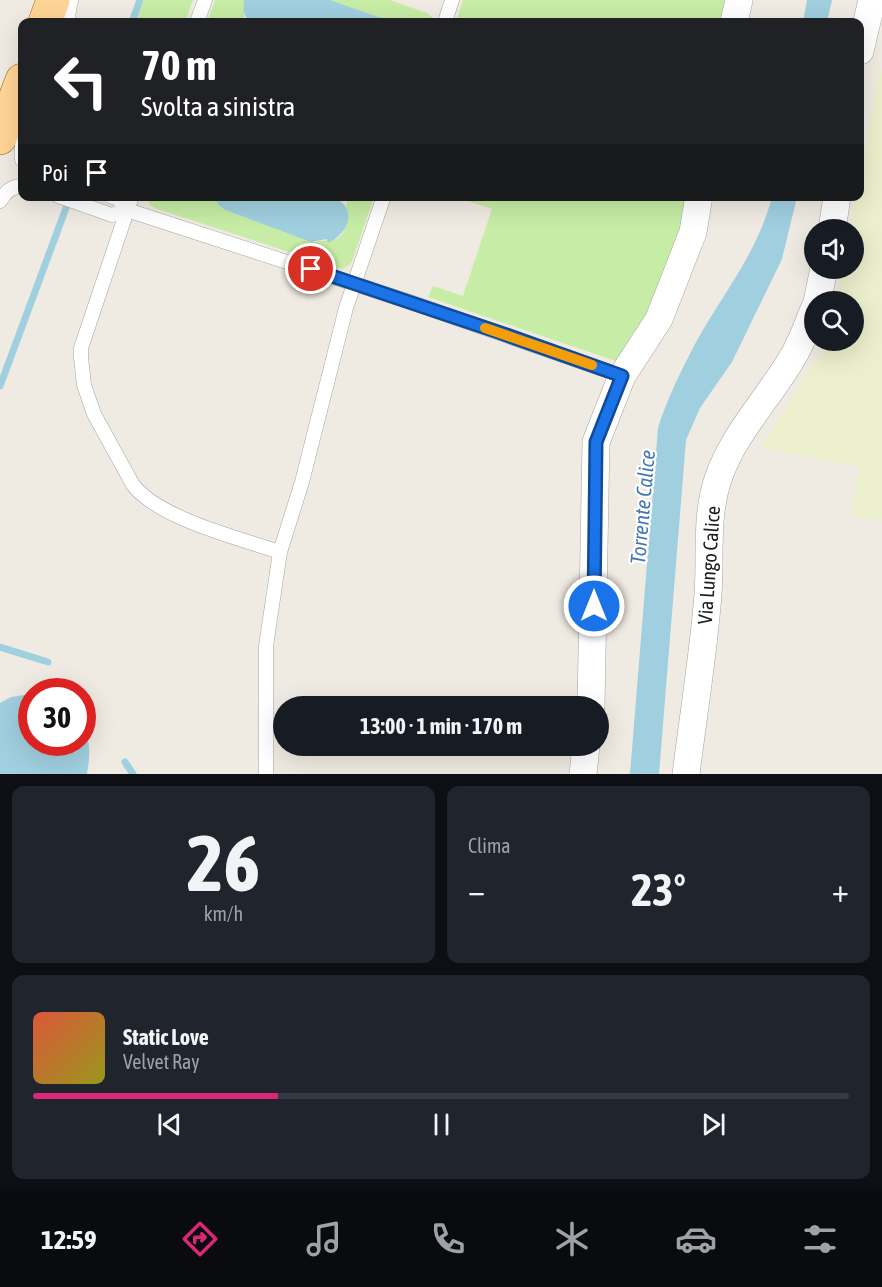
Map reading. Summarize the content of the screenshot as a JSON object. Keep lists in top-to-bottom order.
{
  "streets": {
    "street": ["Via Lungo Calice"]
  },
  "water": ["Torrente Calice"],
  "page": {
    "turn": ["70 m", "Svolta a sinistra"],
    "then": "Poi",
    "limit": "30",
    "trip": "13:00 · 1 min · 170 m",
    "tile": [
      ["26", "km/h"],
      "Clima"
    ],
    "heat": ["−", "23°", "+"],
    "song": ["Static Love", "Velvet Ray"],
    "tabs": "12:59"
  }
}
